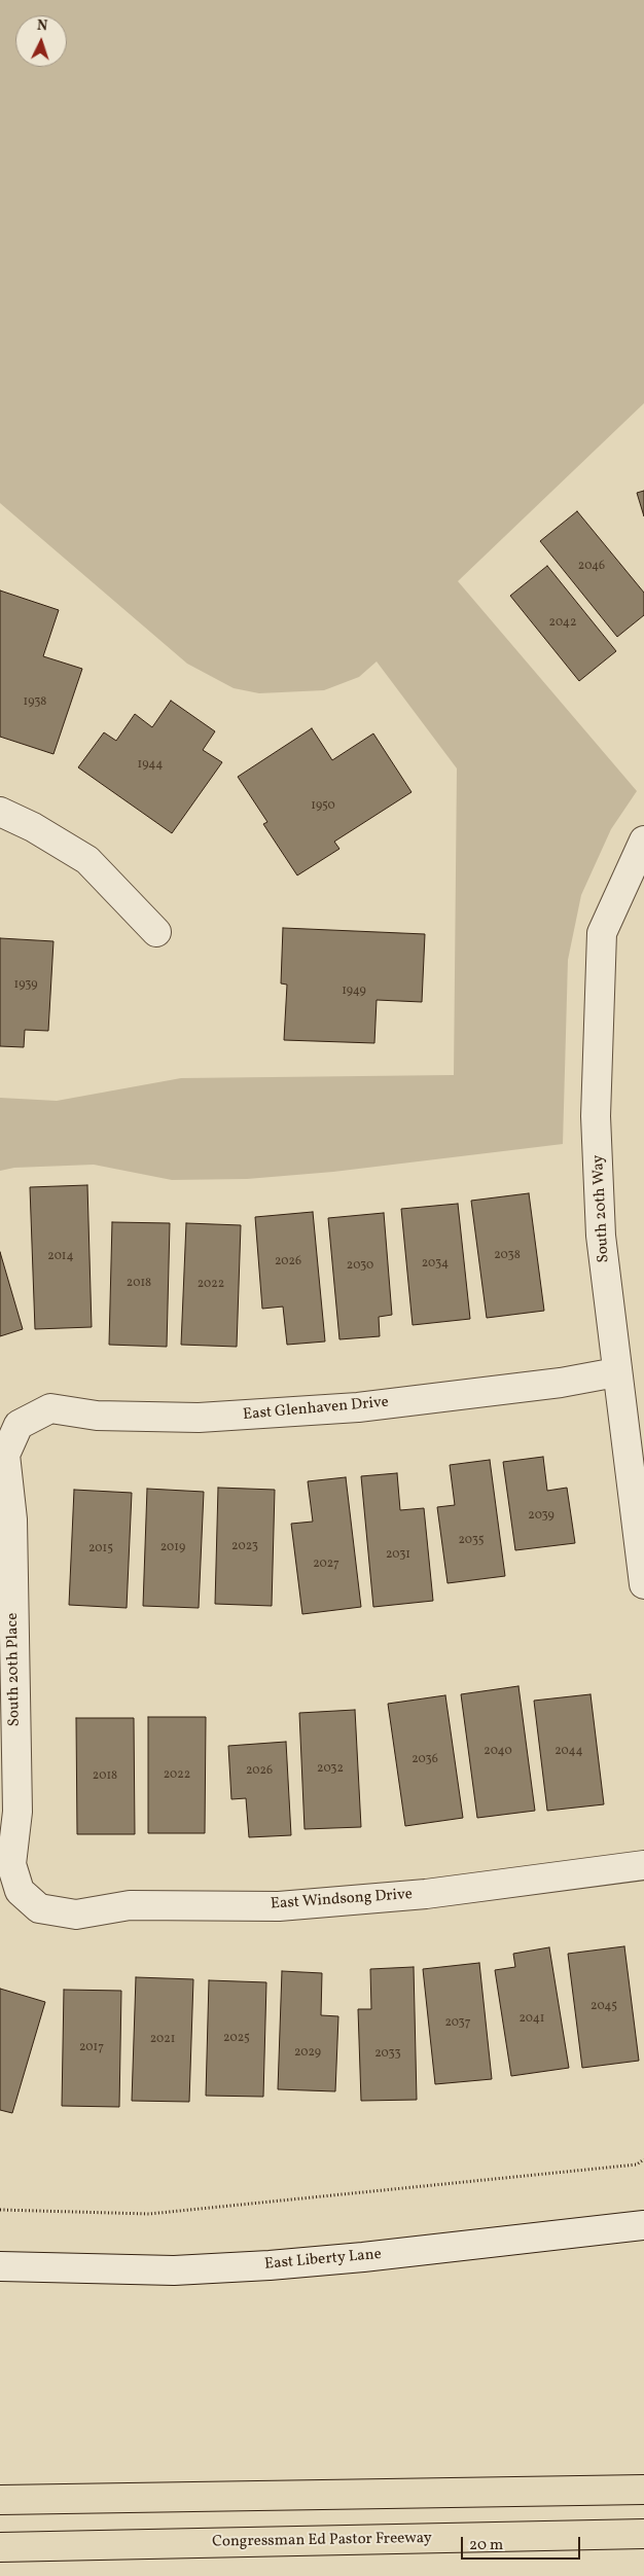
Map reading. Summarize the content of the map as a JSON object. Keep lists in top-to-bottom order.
{
  "streets": {
    "highway": ["Congressman Ed Pastor Freeway"],
    "street": [
      "South 20th Way",
      "East Glenhaven Drive",
      "South 20th Place",
      "East Windsong Drive",
      "East Liberty Lane"
    ]
  },
  "crossings": [
    ["South 20th Way", "East Glenhaven Drive"],
    ["East Glenhaven Drive", "South 20th Place"],
    ["South 20th Place", "East Windsong Drive"]
  ],
  "house_numbers": [
    "2046",
    "2042",
    "1938",
    "1944",
    "1950",
    "1939",
    "1949",
    "2038",
    "2014",
    "2026",
    "2034",
    "2030",
    "2018",
    "2022",
    "2039",
    "2035",
    "2023",
    "2019",
    "2015",
    "2031",
    "2027",
    "2040",
    "2044",
    "2036",
    "2032",
    "2026",
    "2022",
    "2018",
    "2045",
    "2041",
    "2037",
    "2025",
    "2021",
    "2017",
    "2029",
    "2033"
  ],
  "scale_bar": "20 m",
  "north": "top"
}
